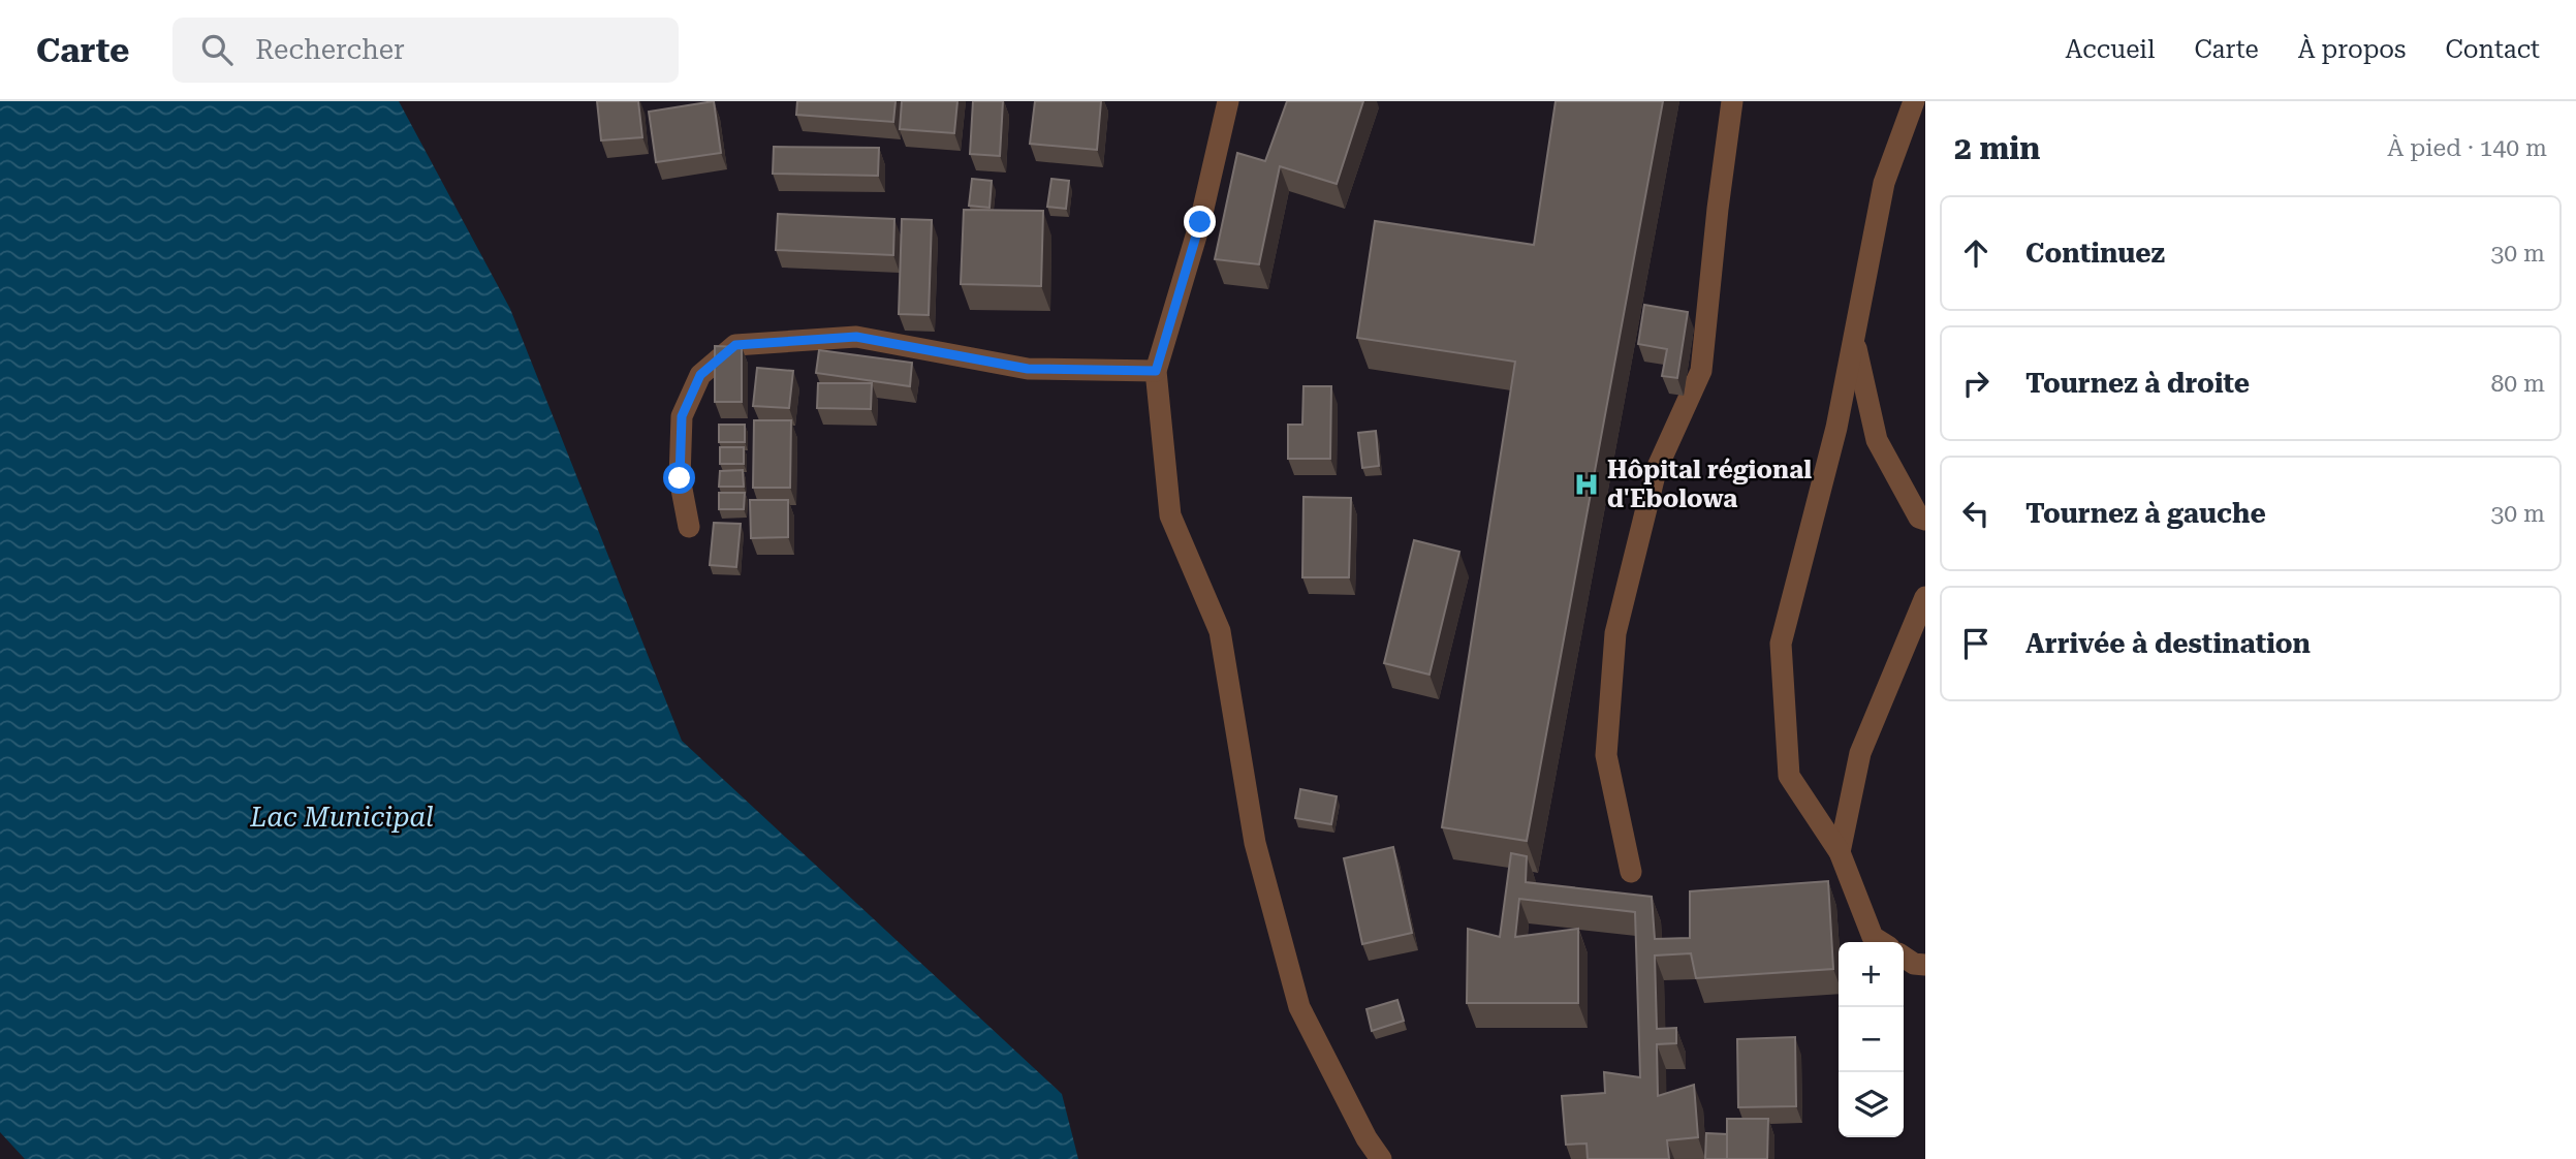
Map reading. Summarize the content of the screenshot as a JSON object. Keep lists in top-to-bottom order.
{
  "water": ["Lac Municipal"],
  "places": {
    "hospital": ["Hôpital régional d'Ebolowa"]
  },
  "page": {
    "header": "Carte",
    "search": "Rechercher",
    "nav": [
      "Accueil",
      "Carte",
      "À propos",
      "Contact"
    ],
    "heading": ["2 min", "À pied · 140 m"],
    "list": [
      ["Continuez", "30 m"],
      ["Tournez à droite", "80 m"],
      ["Tournez à gauche", "30 m"],
      "Arrivée à destination"
    ],
    "map_buttons": ["+", "−"]
  }
}
